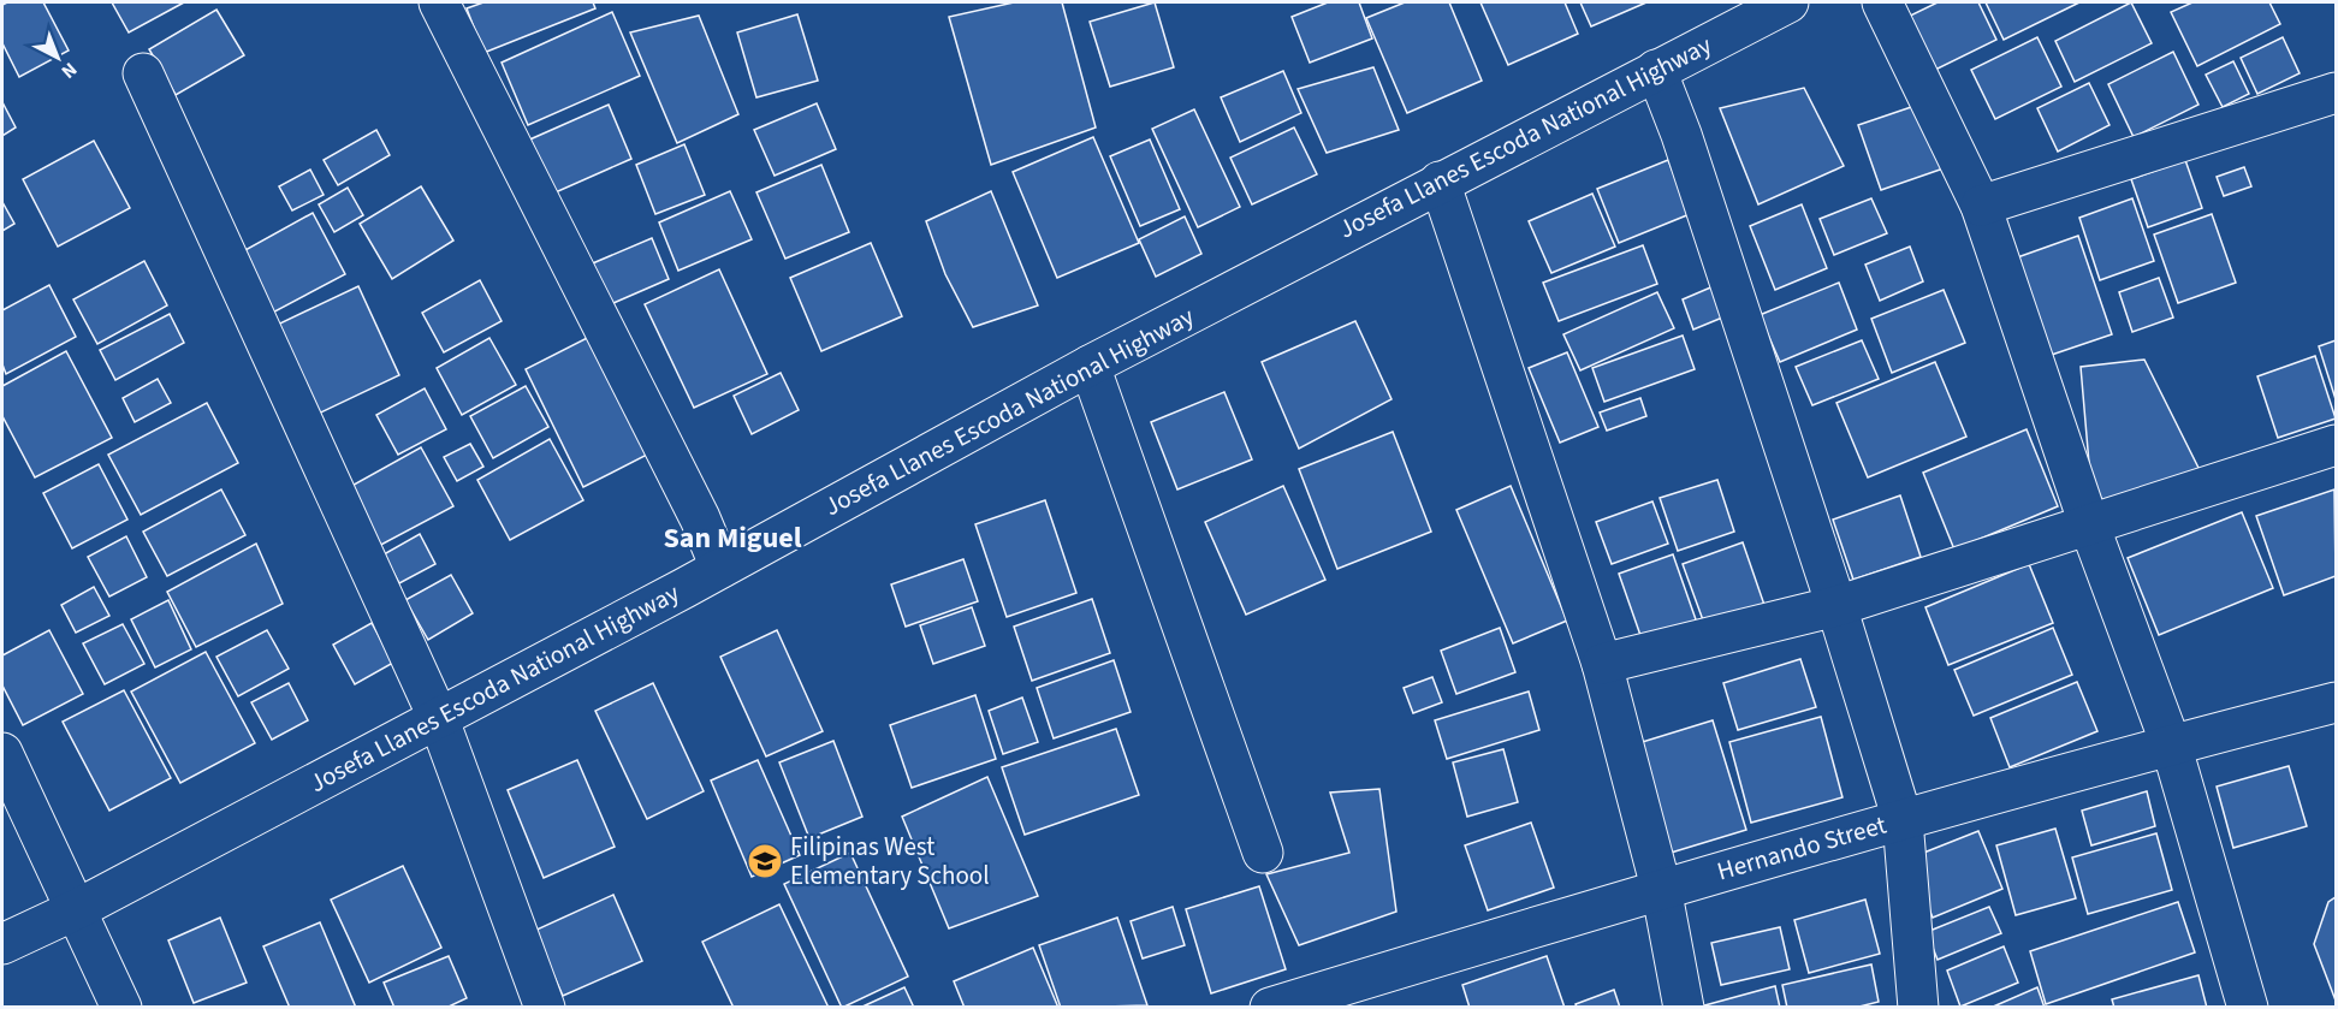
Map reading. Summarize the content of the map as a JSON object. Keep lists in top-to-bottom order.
{
  "streets": {
    "street": ["Josefa Llanes Escoda National Highway", "Hernando Street"]
  },
  "districts": ["San Miguel"],
  "places": {
    "school or university": ["Filipinas West Elementary School"]
  },
  "north": "bottom right"
}
